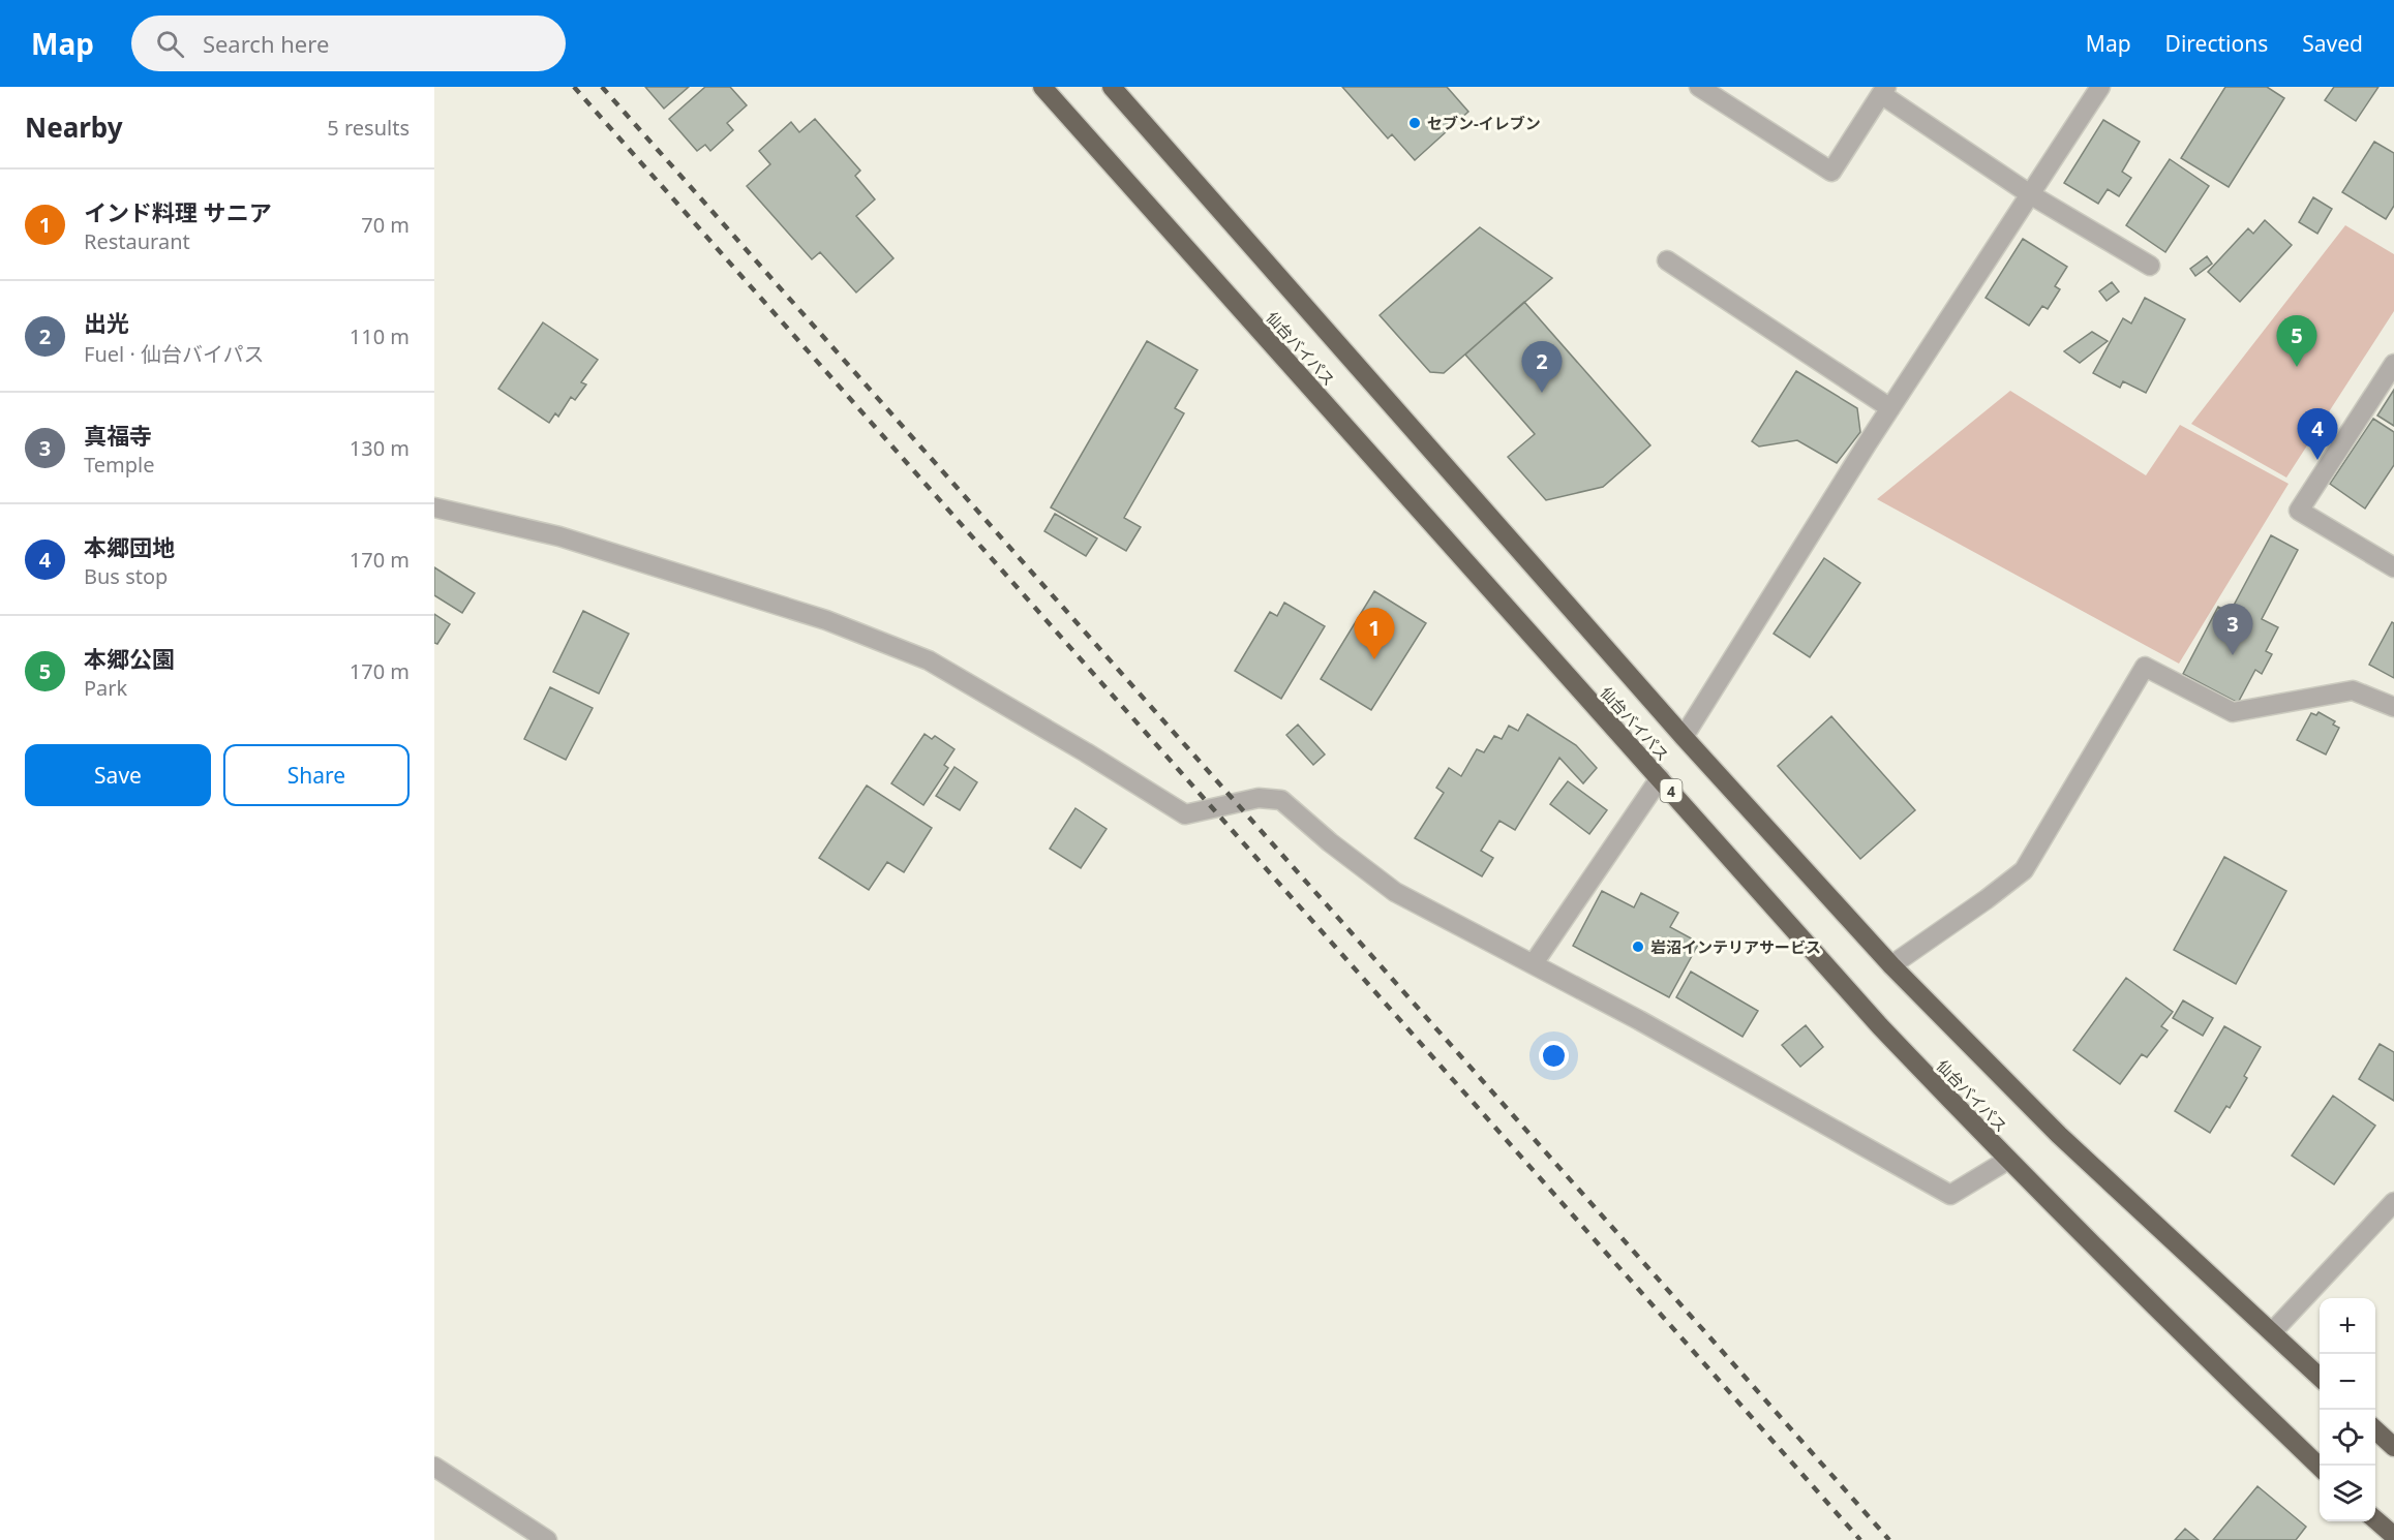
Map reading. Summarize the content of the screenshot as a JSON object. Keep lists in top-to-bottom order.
{
  "streets": {
    "highway": ["仙台バイパス", "4"]
  },
  "places": ["セブン-イレブン", "岩沼インテリアサービス"],
  "page": {
    "header": "Map",
    "search": "Search here",
    "nav": ["Map", "Directions", "Saved"],
    "heading": ["Nearby", "5 results"],
    "list": [
      {
        "mark": "1",
        "name": "インド料理 サニア",
        "note": "Restaurant",
        "value": "70 m"
      },
      {
        "mark": "2",
        "name": "出光",
        "note": "Fuel · 仙台バイパス",
        "value": "110 m"
      },
      {
        "mark": "3",
        "name": "真福寺",
        "note": "Temple",
        "value": "130 m"
      },
      {
        "mark": "4",
        "name": "本郷団地",
        "note": "Bus stop",
        "value": "170 m"
      },
      {
        "mark": "5",
        "name": "本郷公園",
        "note": "Park",
        "value": "170 m"
      }
    ],
    "pins": [
      "5",
      "2",
      "4",
      "3",
      "1"
    ],
    "buttons": ["Save", "Share"],
    "map_buttons": ["+", "−"]
  }
}
